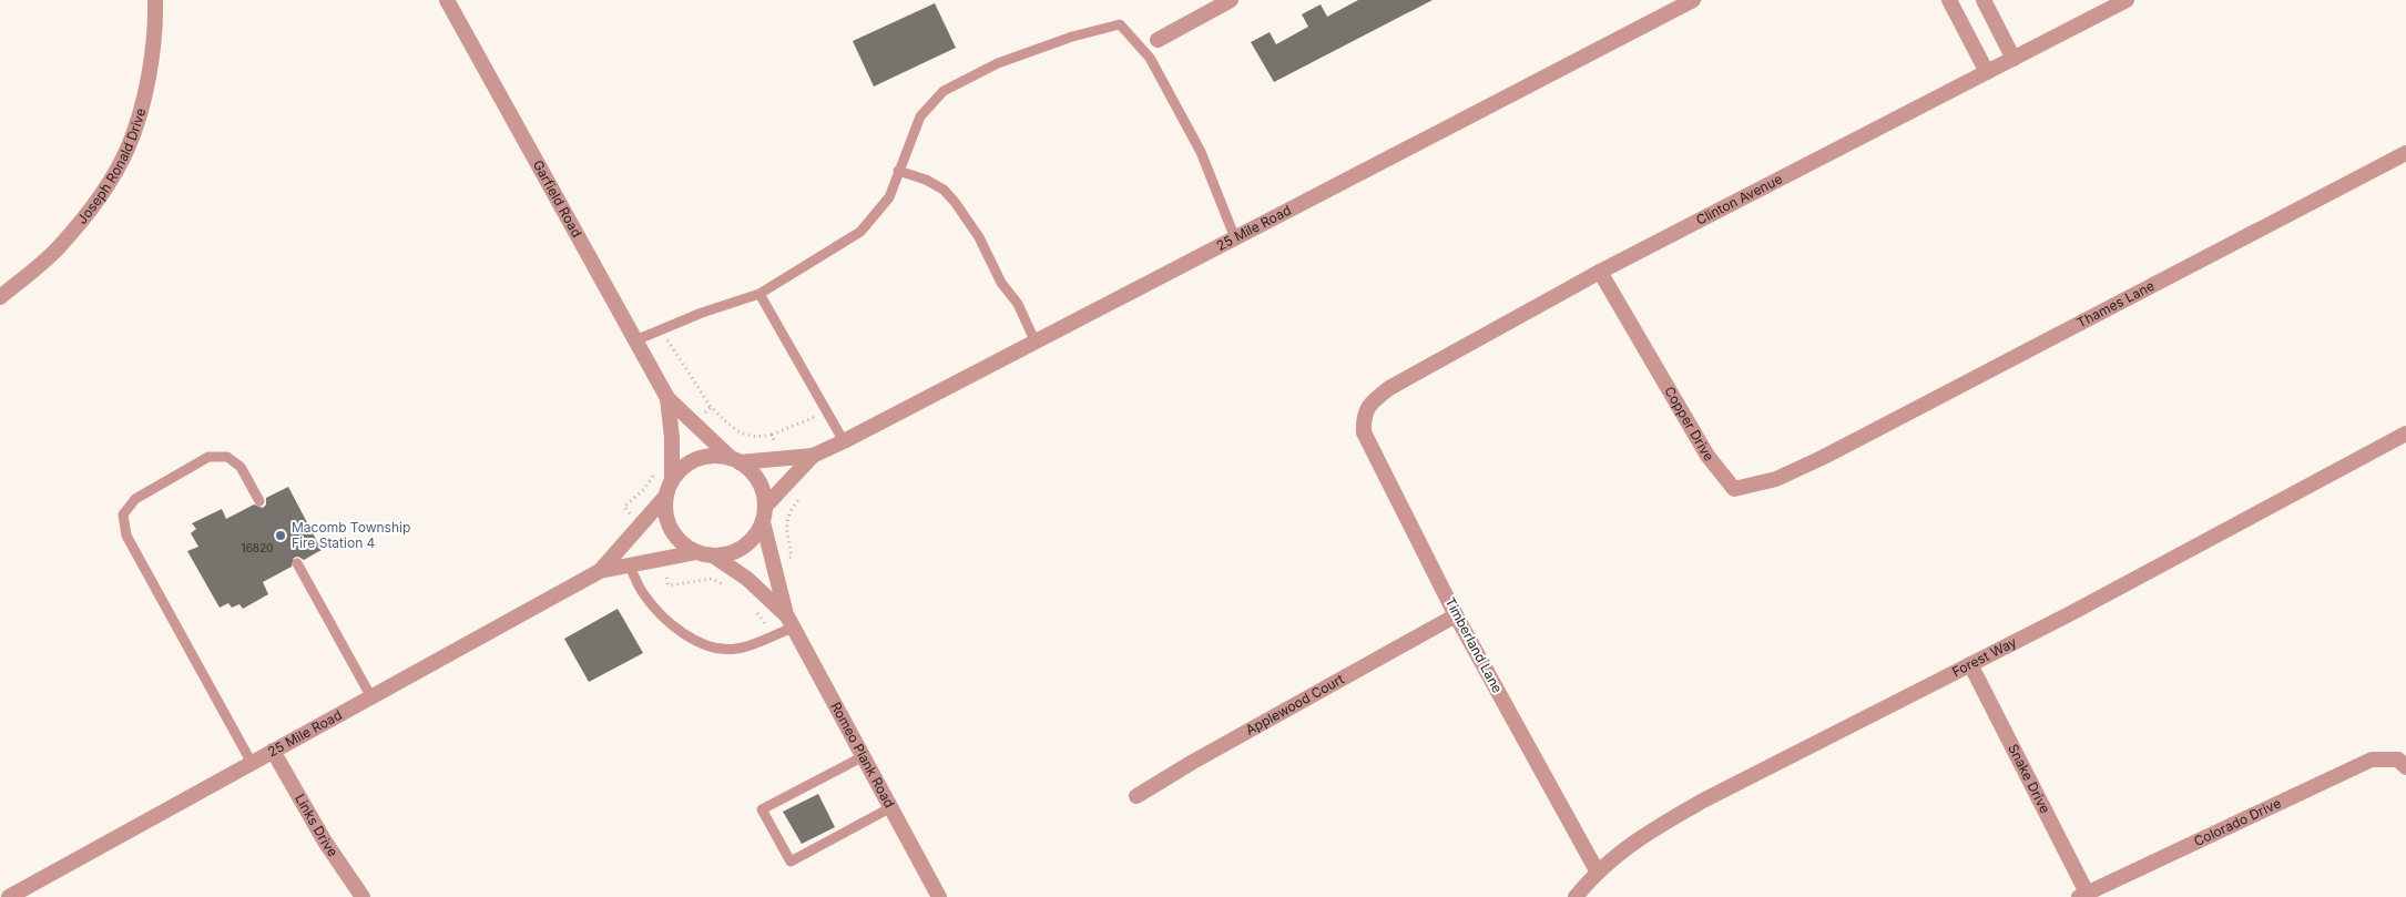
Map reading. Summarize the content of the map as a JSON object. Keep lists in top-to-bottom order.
{
  "streets": {
    "street": [
      "Joseph Ronald Drive",
      "Garfield Road",
      "Clinton Avenue",
      "25 Mile Road",
      "Thames Lane",
      "Copper Drive",
      "Timberland Lane",
      "Forest Way",
      "Applewood Court",
      "Romeo Plank Road",
      "Snake Drive",
      "Colorado Drive",
      "Links Drive"
    ]
  },
  "crossings": [
    ["Garfield Road", "25 Mile Road"],
    ["Garfield Road", "Romeo Plank Road"],
    ["Clinton Avenue", "Copper Drive"],
    ["Clinton Avenue", "Timberland Lane"],
    ["25 Mile Road", "Romeo Plank Road"],
    ["25 Mile Road", "Links Drive"],
    ["Thames Lane", "Copper Drive"],
    ["Timberland Lane", "Forest Way"],
    ["Timberland Lane", "Applewood Court"],
    ["Forest Way", "Snake Drive"],
    ["Snake Drive", "Colorado Drive"]
  ],
  "places": ["Macomb Township Fire Station 4"],
  "house_numbers": ["16820"]
}
